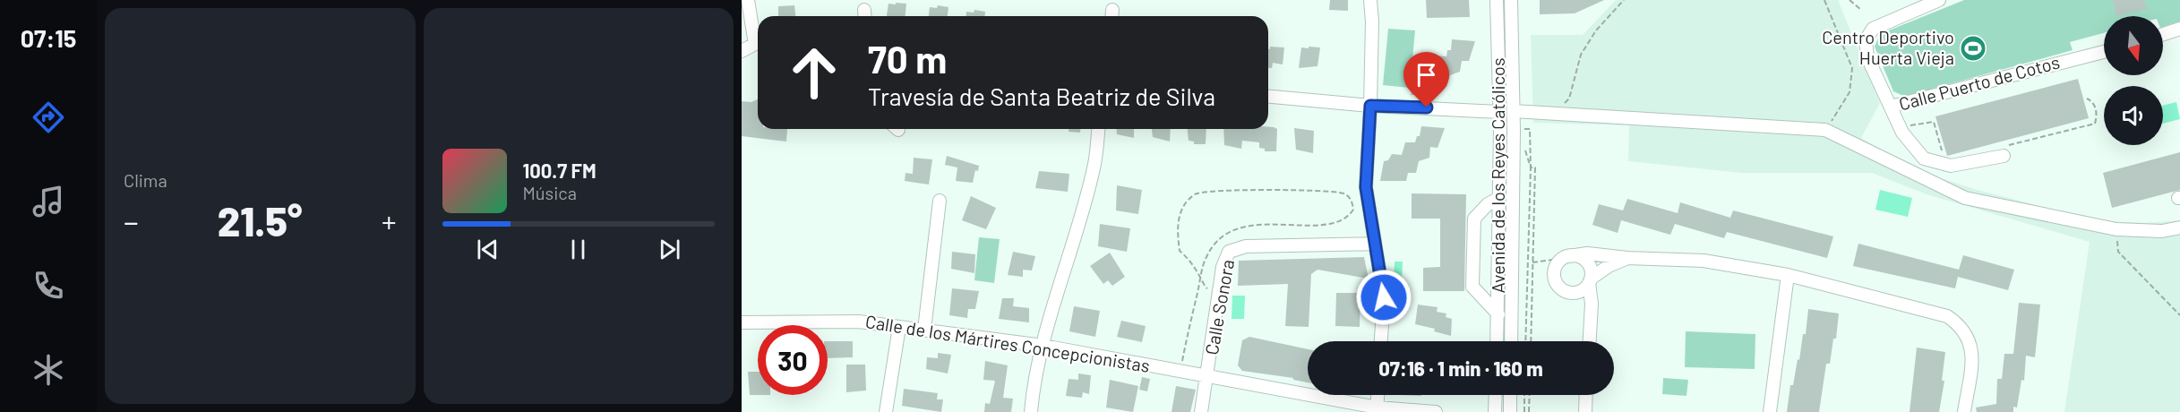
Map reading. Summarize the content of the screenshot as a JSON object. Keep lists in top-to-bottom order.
{
  "streets": {
    "street": [
      "Calle Puerto de Cotos",
      "Avenida de los Reyes Católicos",
      "Calle Sonora",
      "Calle de los Mártires Concepcionistas"
    ]
  },
  "crossings": [
    ["Calle Sonora", "Calle de los Mártires Concepcionistas"]
  ],
  "places": {
    "sports": ["Centro Deportivo Huerta Vieja"]
  },
  "north": "bottom",
  "page": {
    "tabs": "07:15",
    "tile": "Clima",
    "turn": ["70 m", "Travesía de Santa Beatriz de Silva"],
    "song": ["100.7 FM", "Música"],
    "heat": ["−", "21.5°", "+"],
    "limit": "30",
    "trip": "07:16 · 1 min · 160 m"
  }
}
